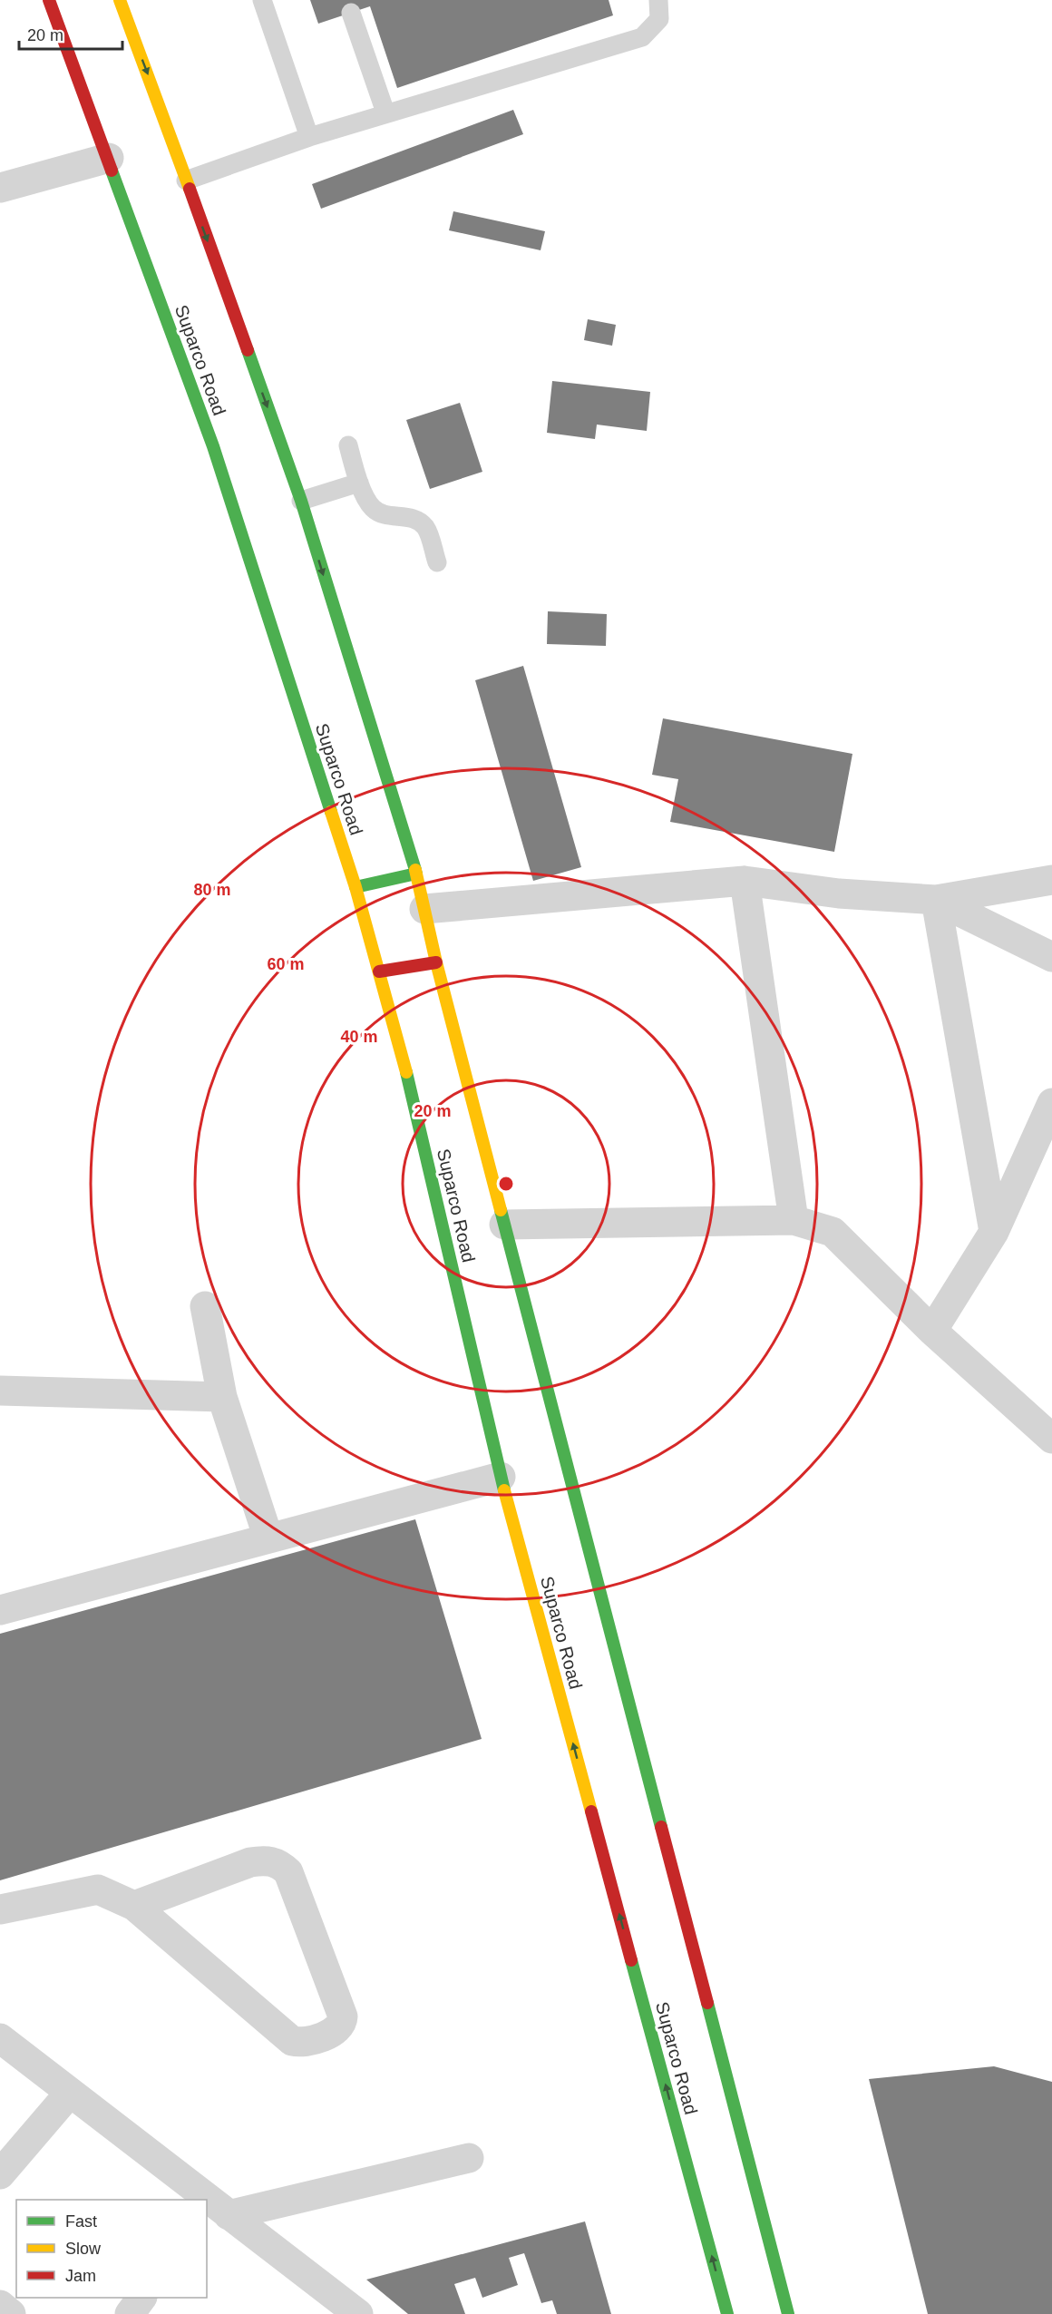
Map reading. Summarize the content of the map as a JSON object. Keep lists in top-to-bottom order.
{
  "streets": {
    "main road": ["Suparco Road"]
  },
  "legend": ["Fast", "Slow", "Jam"],
  "scale_bar": "20 m",
  "rings": [
    "80 m",
    "60 m",
    "40 m",
    "20 m"
  ]
}
